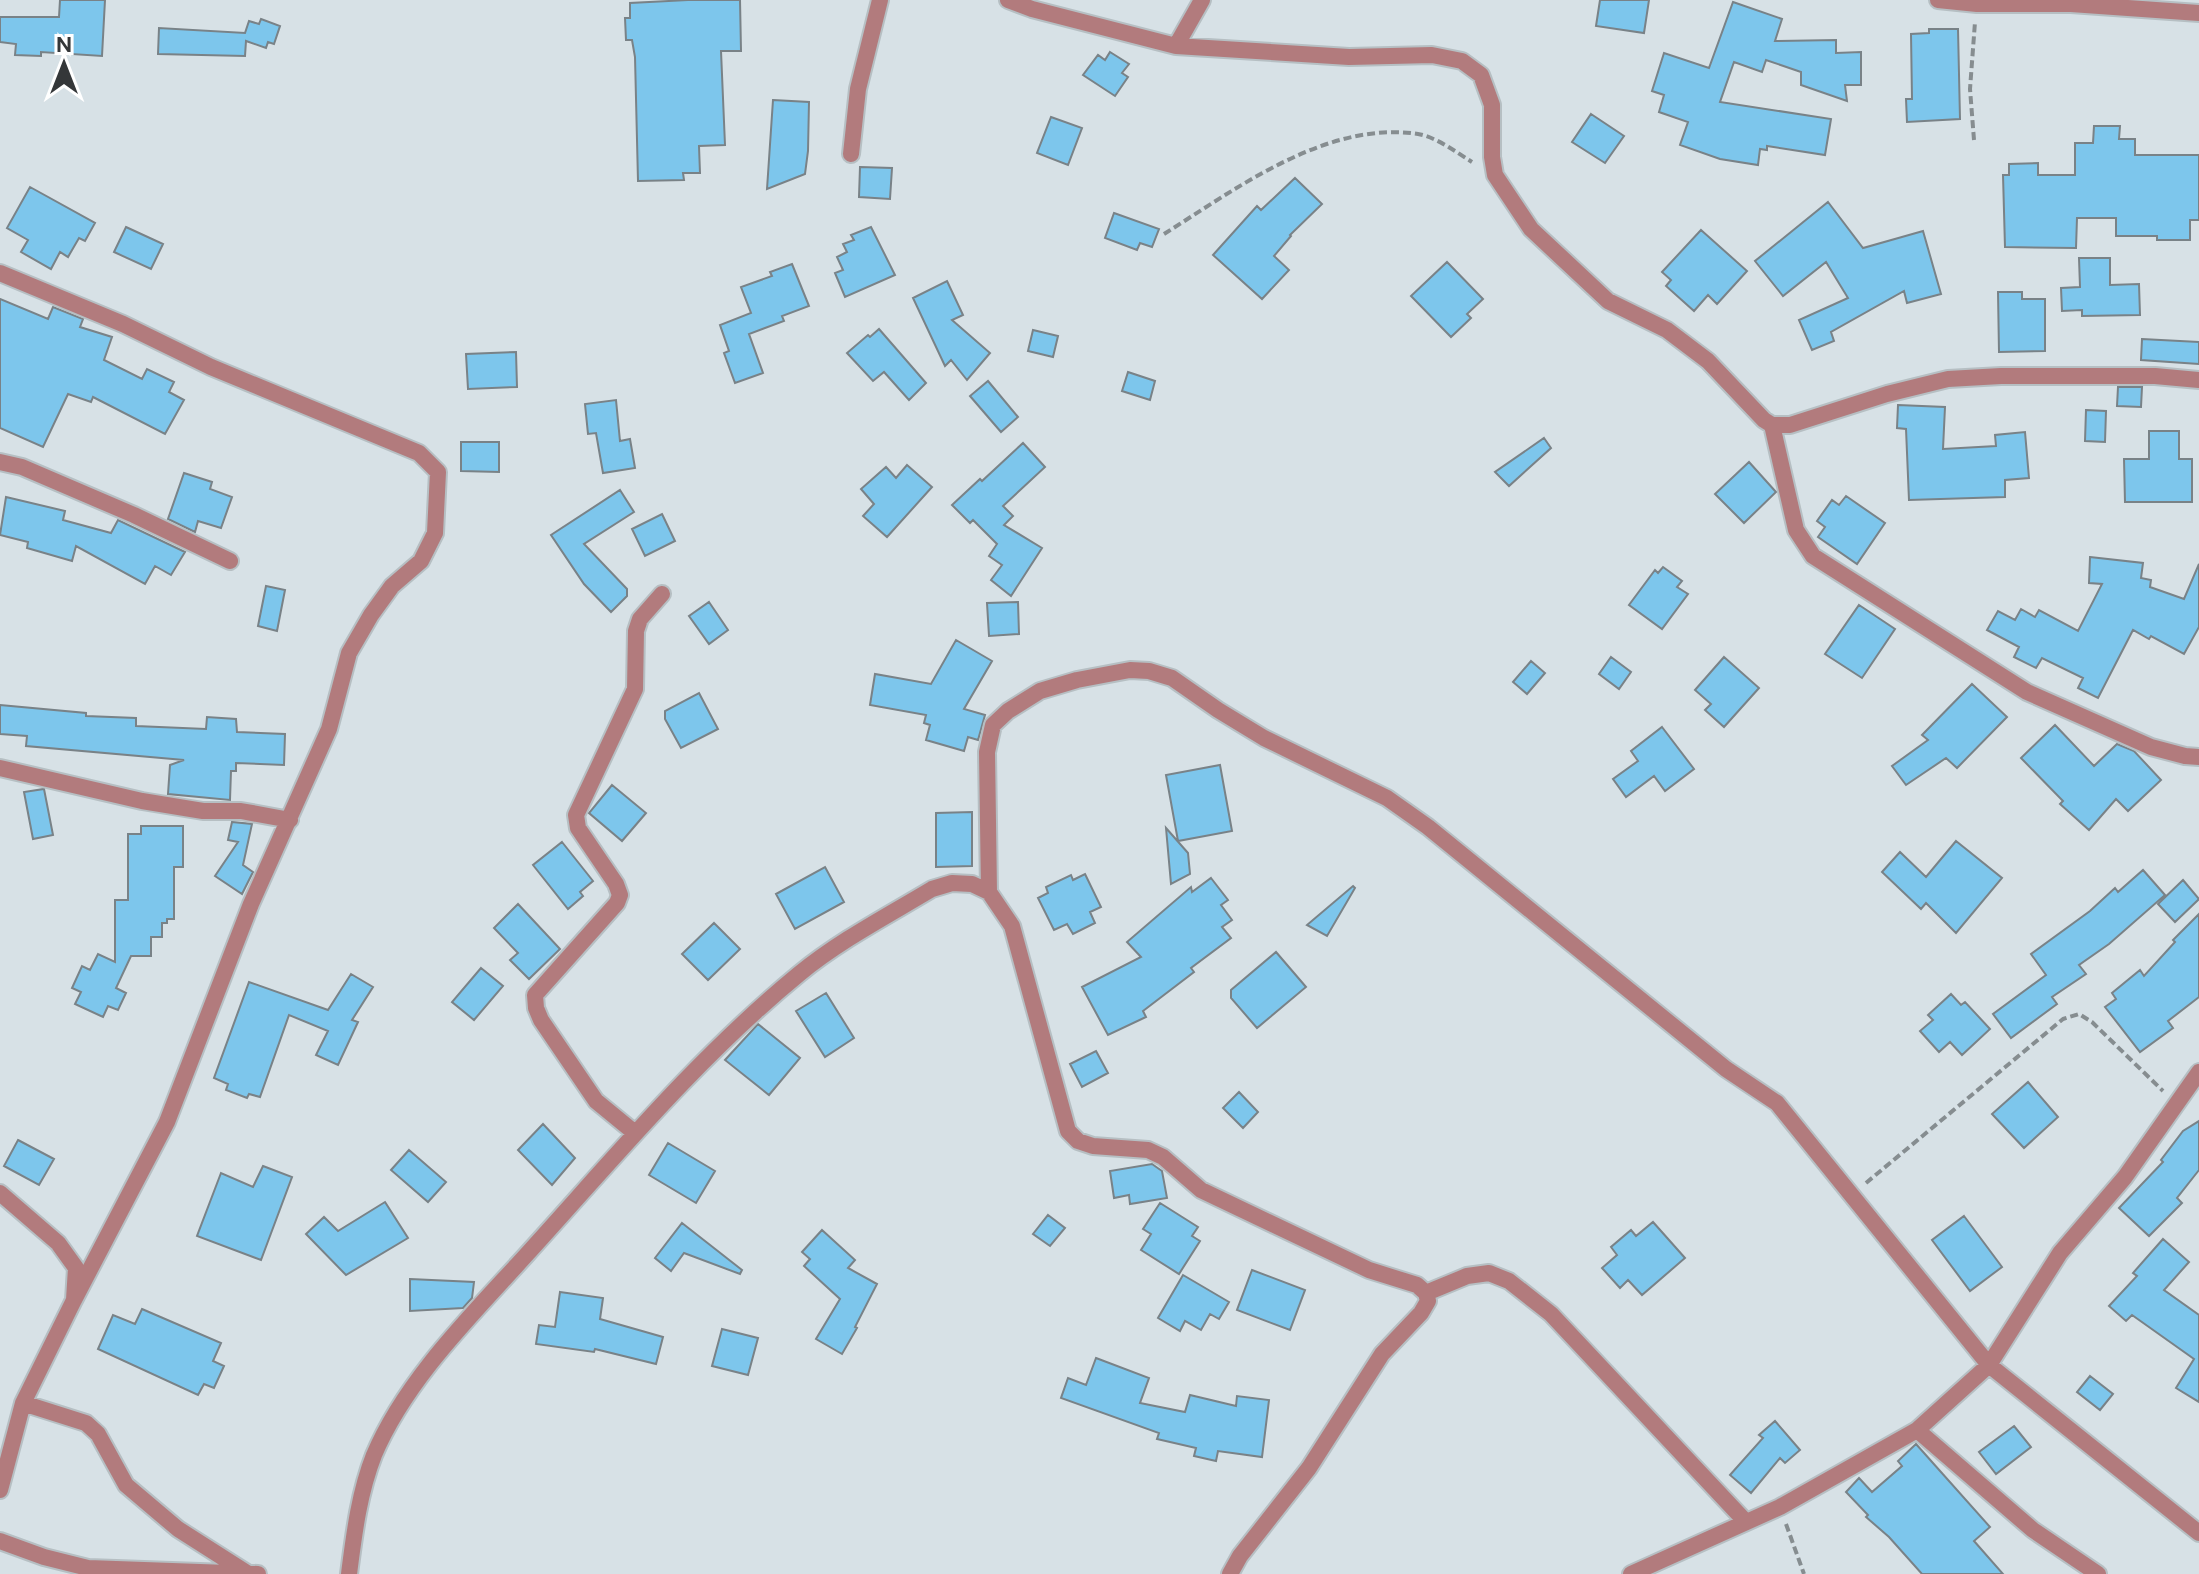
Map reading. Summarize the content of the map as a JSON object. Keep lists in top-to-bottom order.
{
  "north": "top"
}
